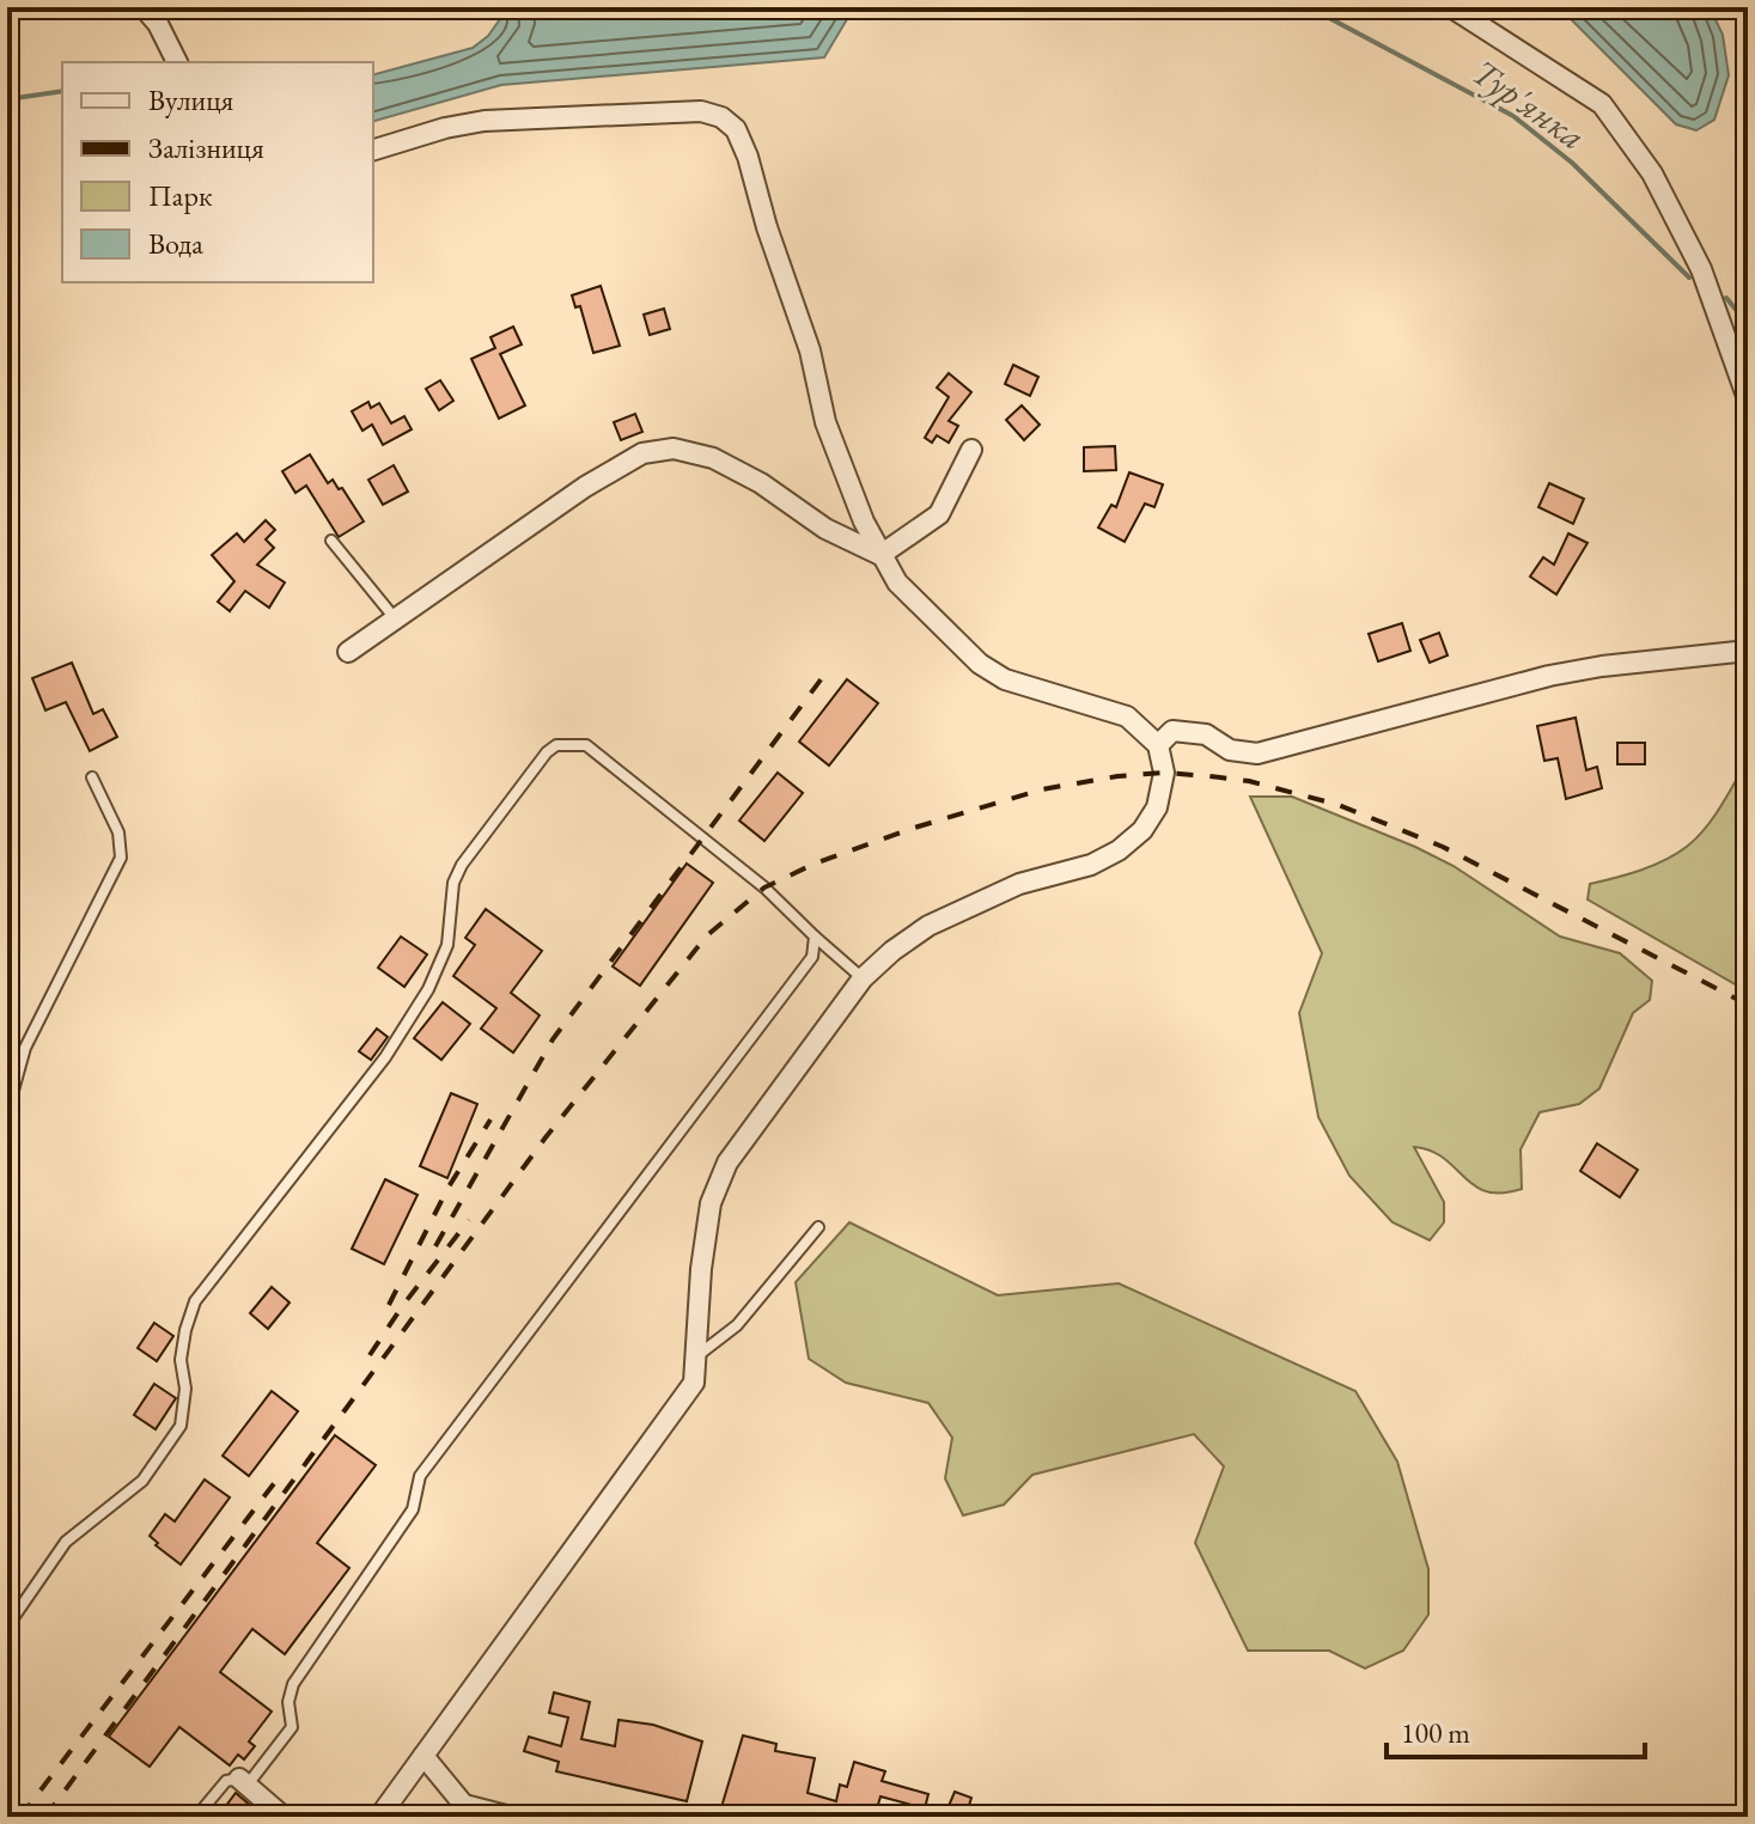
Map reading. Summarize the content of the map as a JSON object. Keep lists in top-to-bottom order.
{
  "water": ["Тур'янка"],
  "legend": [
    "Вулиця",
    "Залізниця",
    "Парк",
    "Вода"
  ],
  "scale_bar": "100 m"
}
